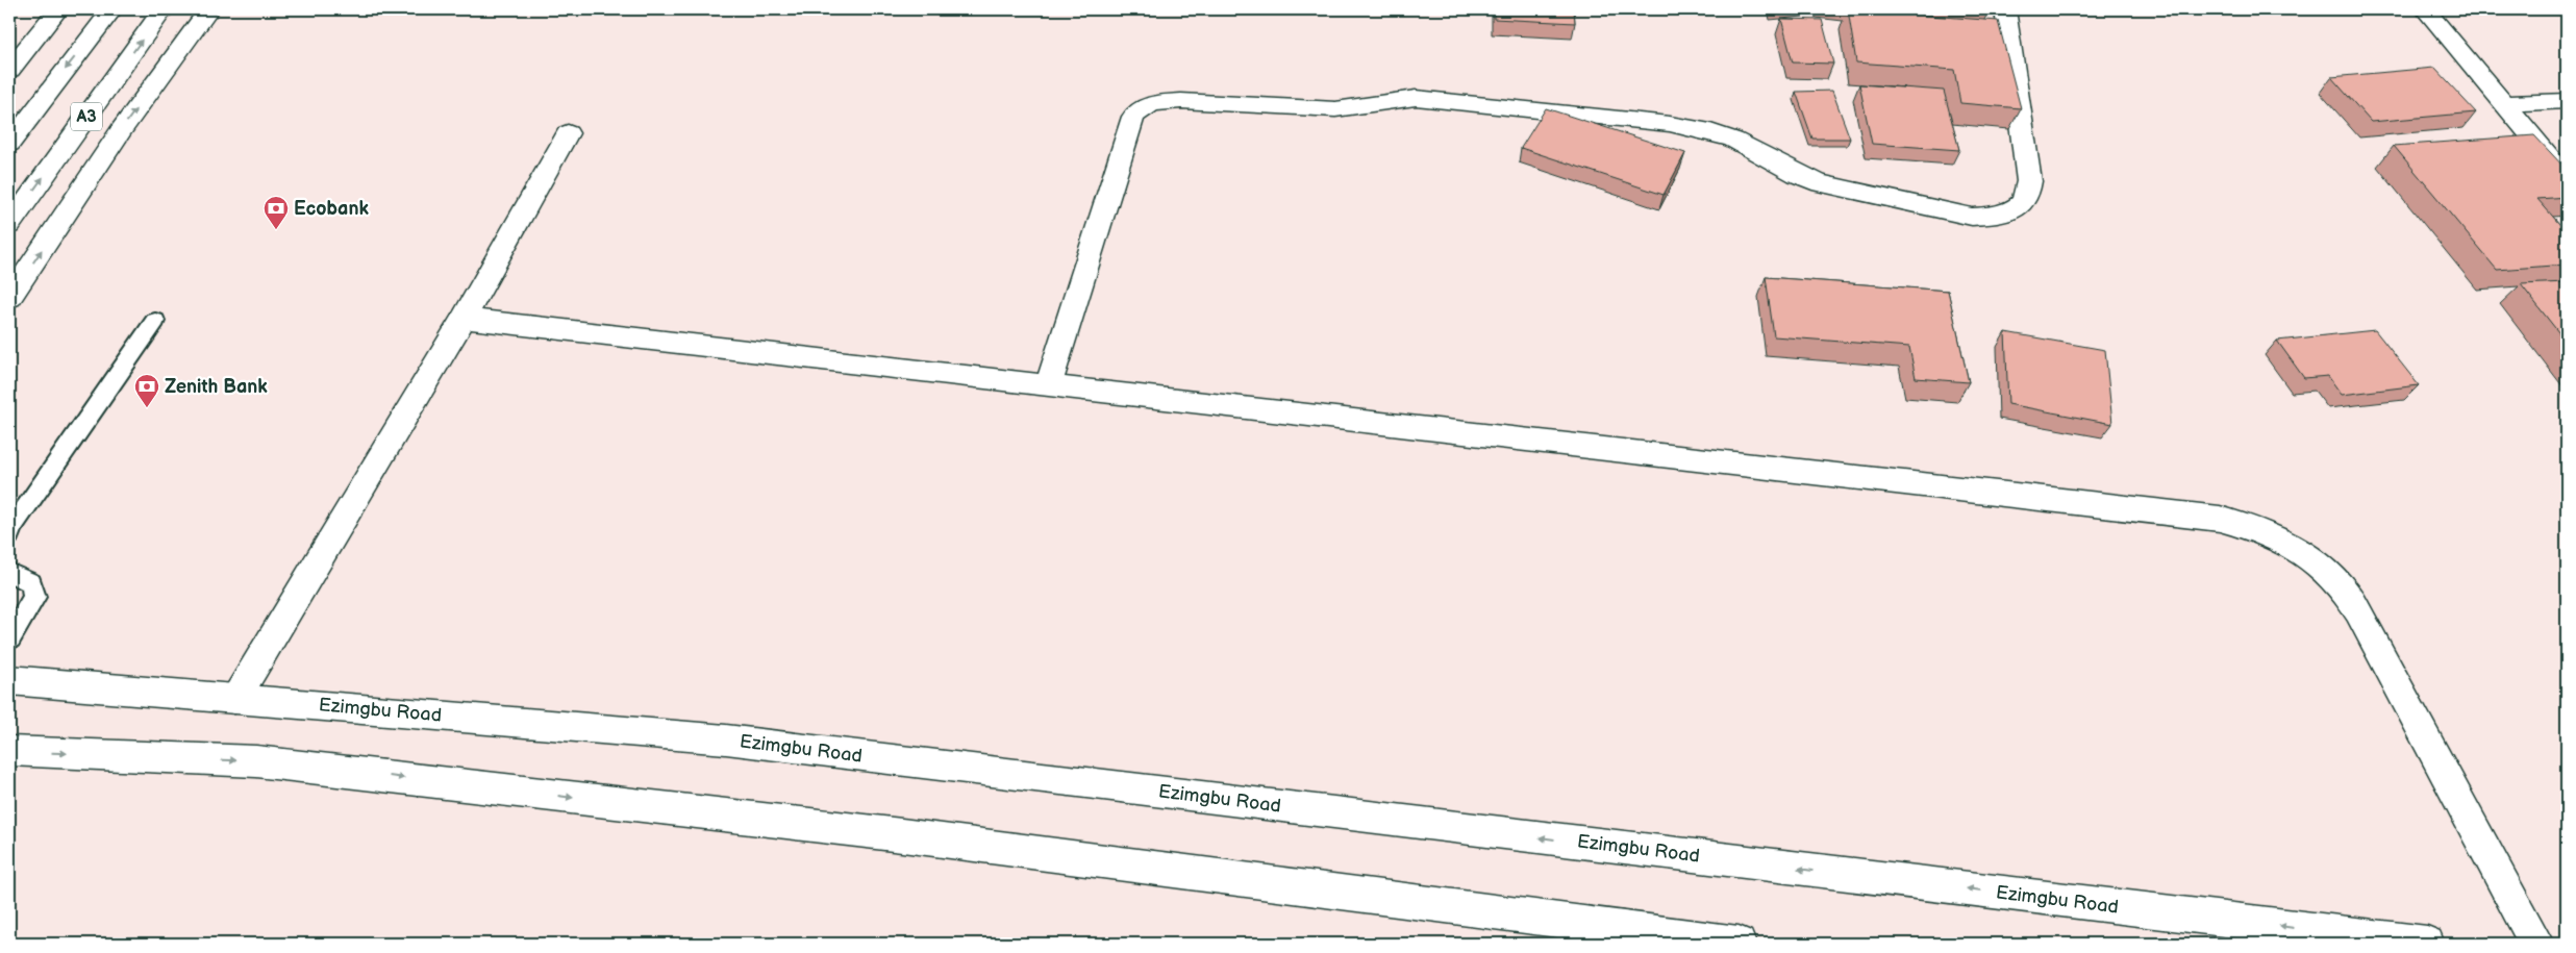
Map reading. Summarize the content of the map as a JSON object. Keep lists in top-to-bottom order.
{
  "streets": {
    "main road": ["A3", "Ezimgbu Road"]
  },
  "places": {
    "bank": ["Ecobank", "Zenith Bank"]
  }
}
